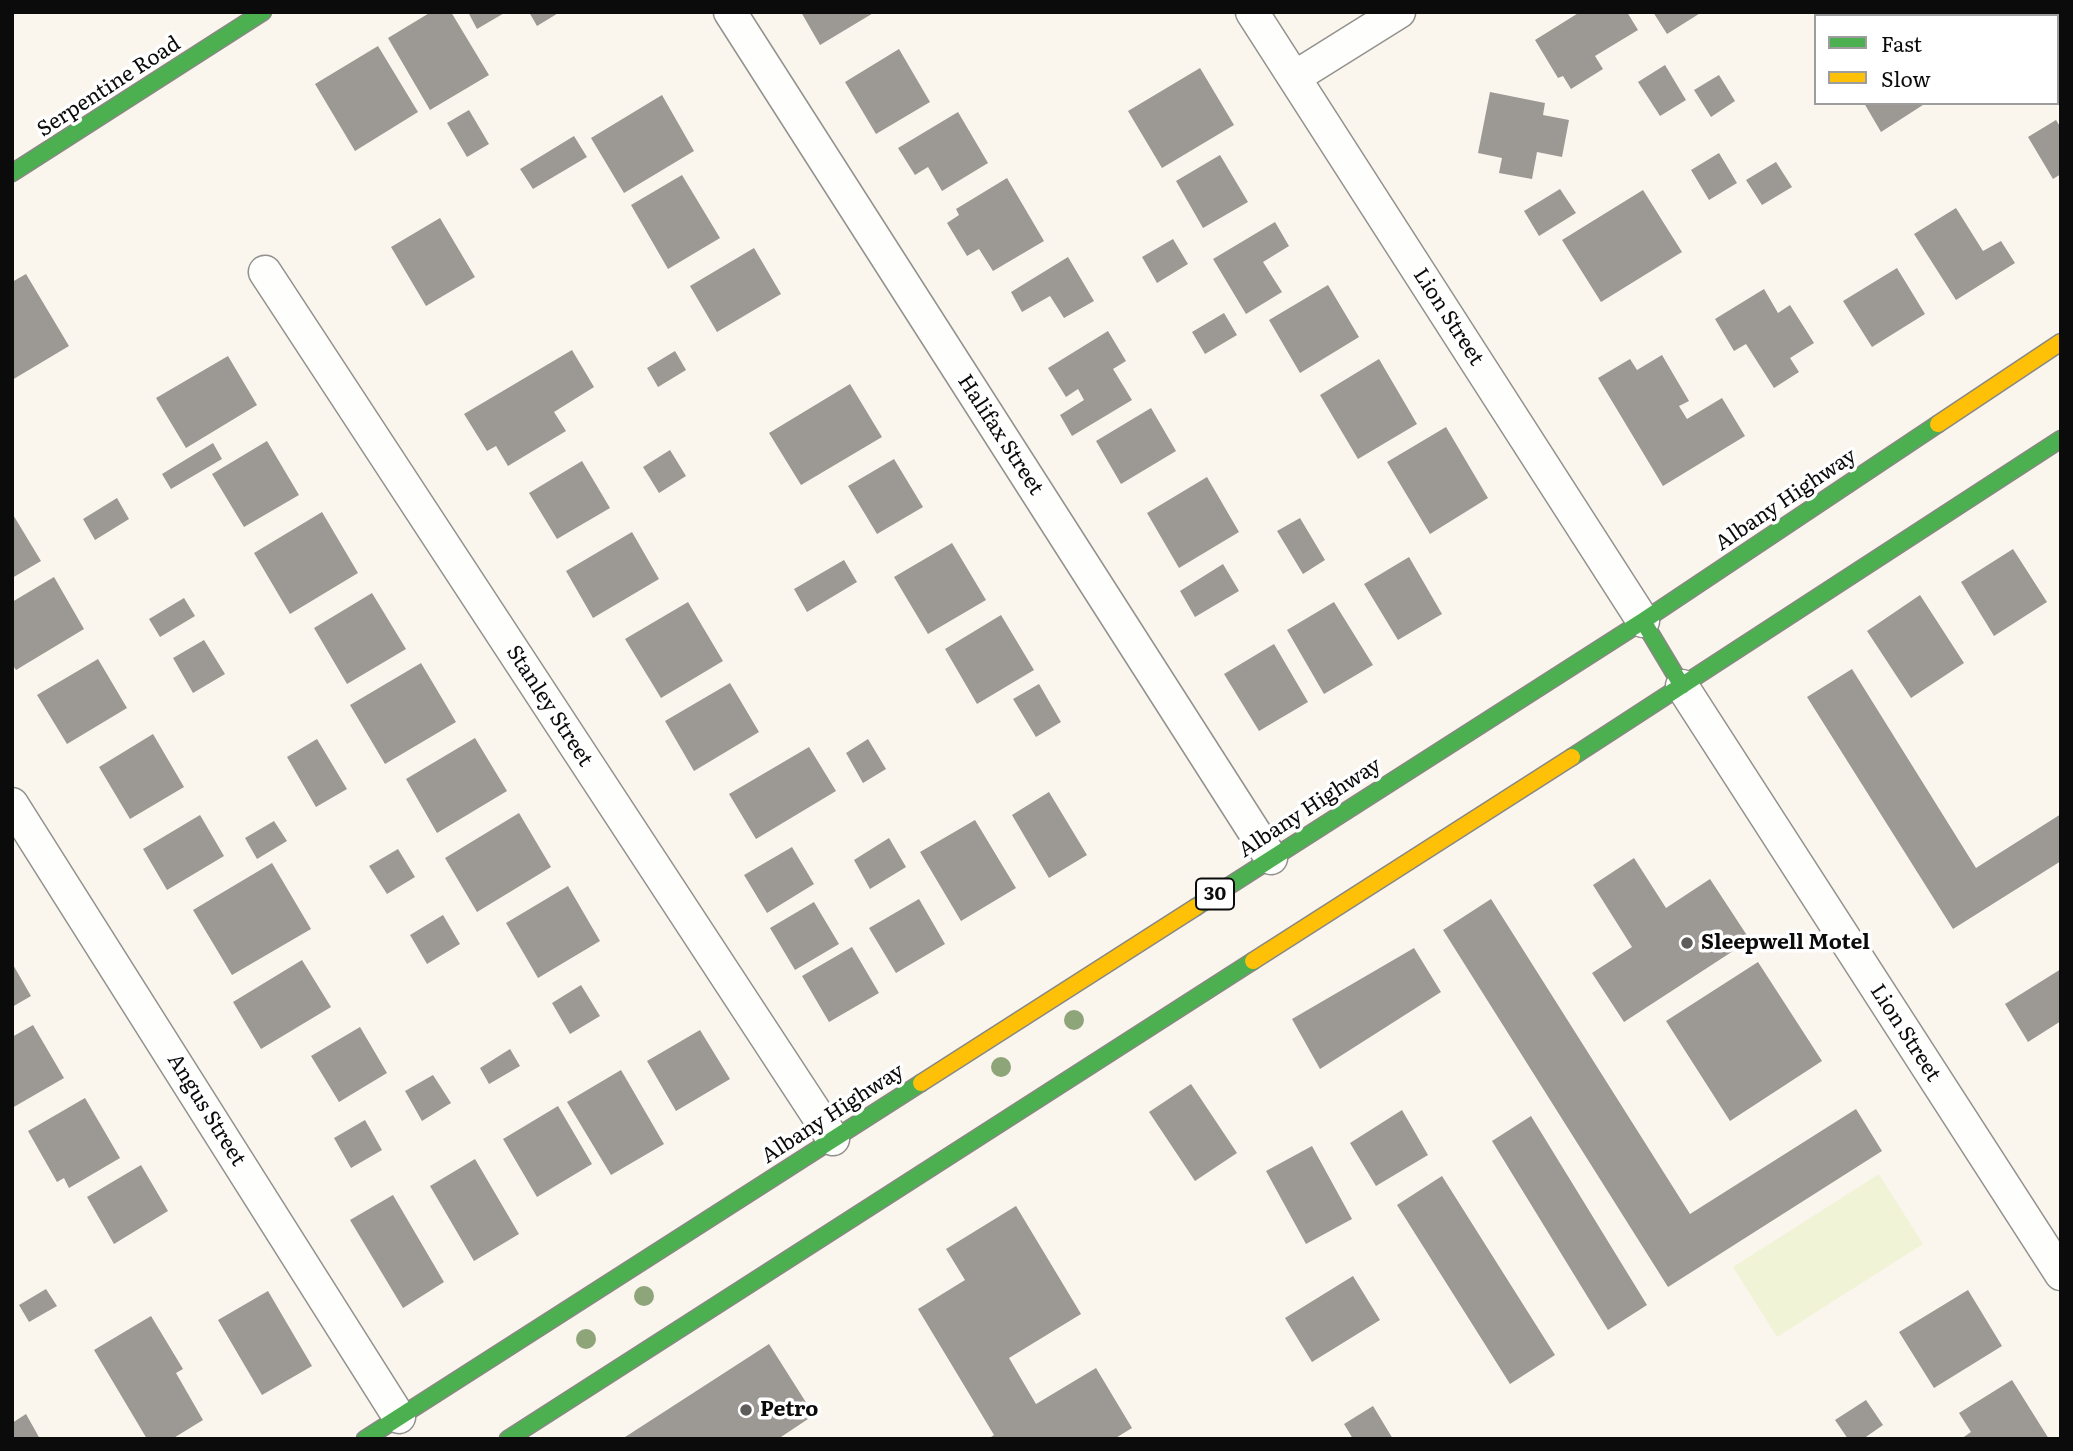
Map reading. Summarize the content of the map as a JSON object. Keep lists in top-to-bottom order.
{
  "streets": {
    "main road": ["Serpentine Road", "Albany Highway", "30"],
    "street": [
      "Lion Street",
      "Halifax Street",
      "Stanley Street",
      "Angus Street"
    ]
  },
  "crossings": [
    ["Lion Street", "Albany Highway"],
    ["Halifax Street", "Albany Highway"],
    ["Albany Highway", "Stanley Street"],
    ["Albany Highway", "Angus Street"]
  ],
  "places": ["Sleepwell Motel", "Petro"],
  "legend": ["Fast", "Slow"]
}
